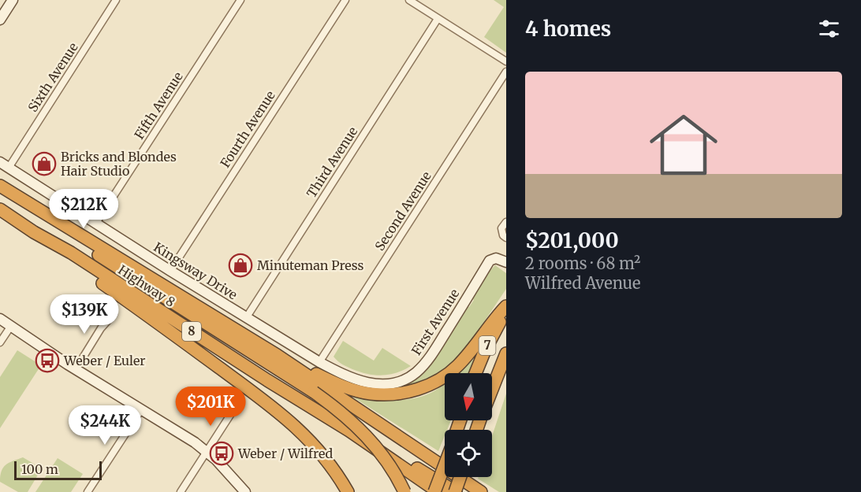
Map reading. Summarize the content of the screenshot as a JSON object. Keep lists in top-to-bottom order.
{
  "streets": {
    "highway": ["Highway 8", "8", "7"],
    "street": [
      "Sixth Avenue",
      "Fifth Avenue",
      "Fourth Avenue",
      "Third Avenue",
      "Second Avenue",
      "Kingsway Drive",
      "First Avenue"
    ]
  },
  "crossings": [
    ["Sixth Avenue", "Kingsway Drive"],
    ["Fifth Avenue", "Kingsway Drive"],
    ["Fourth Avenue", "Kingsway Drive"],
    ["Third Avenue", "Kingsway Drive"],
    ["Second Avenue", "Kingsway Drive"],
    ["Kingsway Drive", "First Avenue"]
  ],
  "places": {
    "shop": ["Bricks and Blondes Hair Studio", "Minuteman Press"],
    "bus stop": ["Weber / Euler", "Weber / Wilfred"]
  },
  "scale_bar": "100 m",
  "north": "bottom",
  "page": {
    "heading": "4 homes",
    "list": [
      {
        "name": "$201,000",
        "note": "2 rooms · 68 m² · Wilfred Avenue"
      }
    ],
    "price": [
      "$212K",
      "$139K",
      "$201K",
      "$244K"
    ],
    "scale": "100 m"
  }
}
